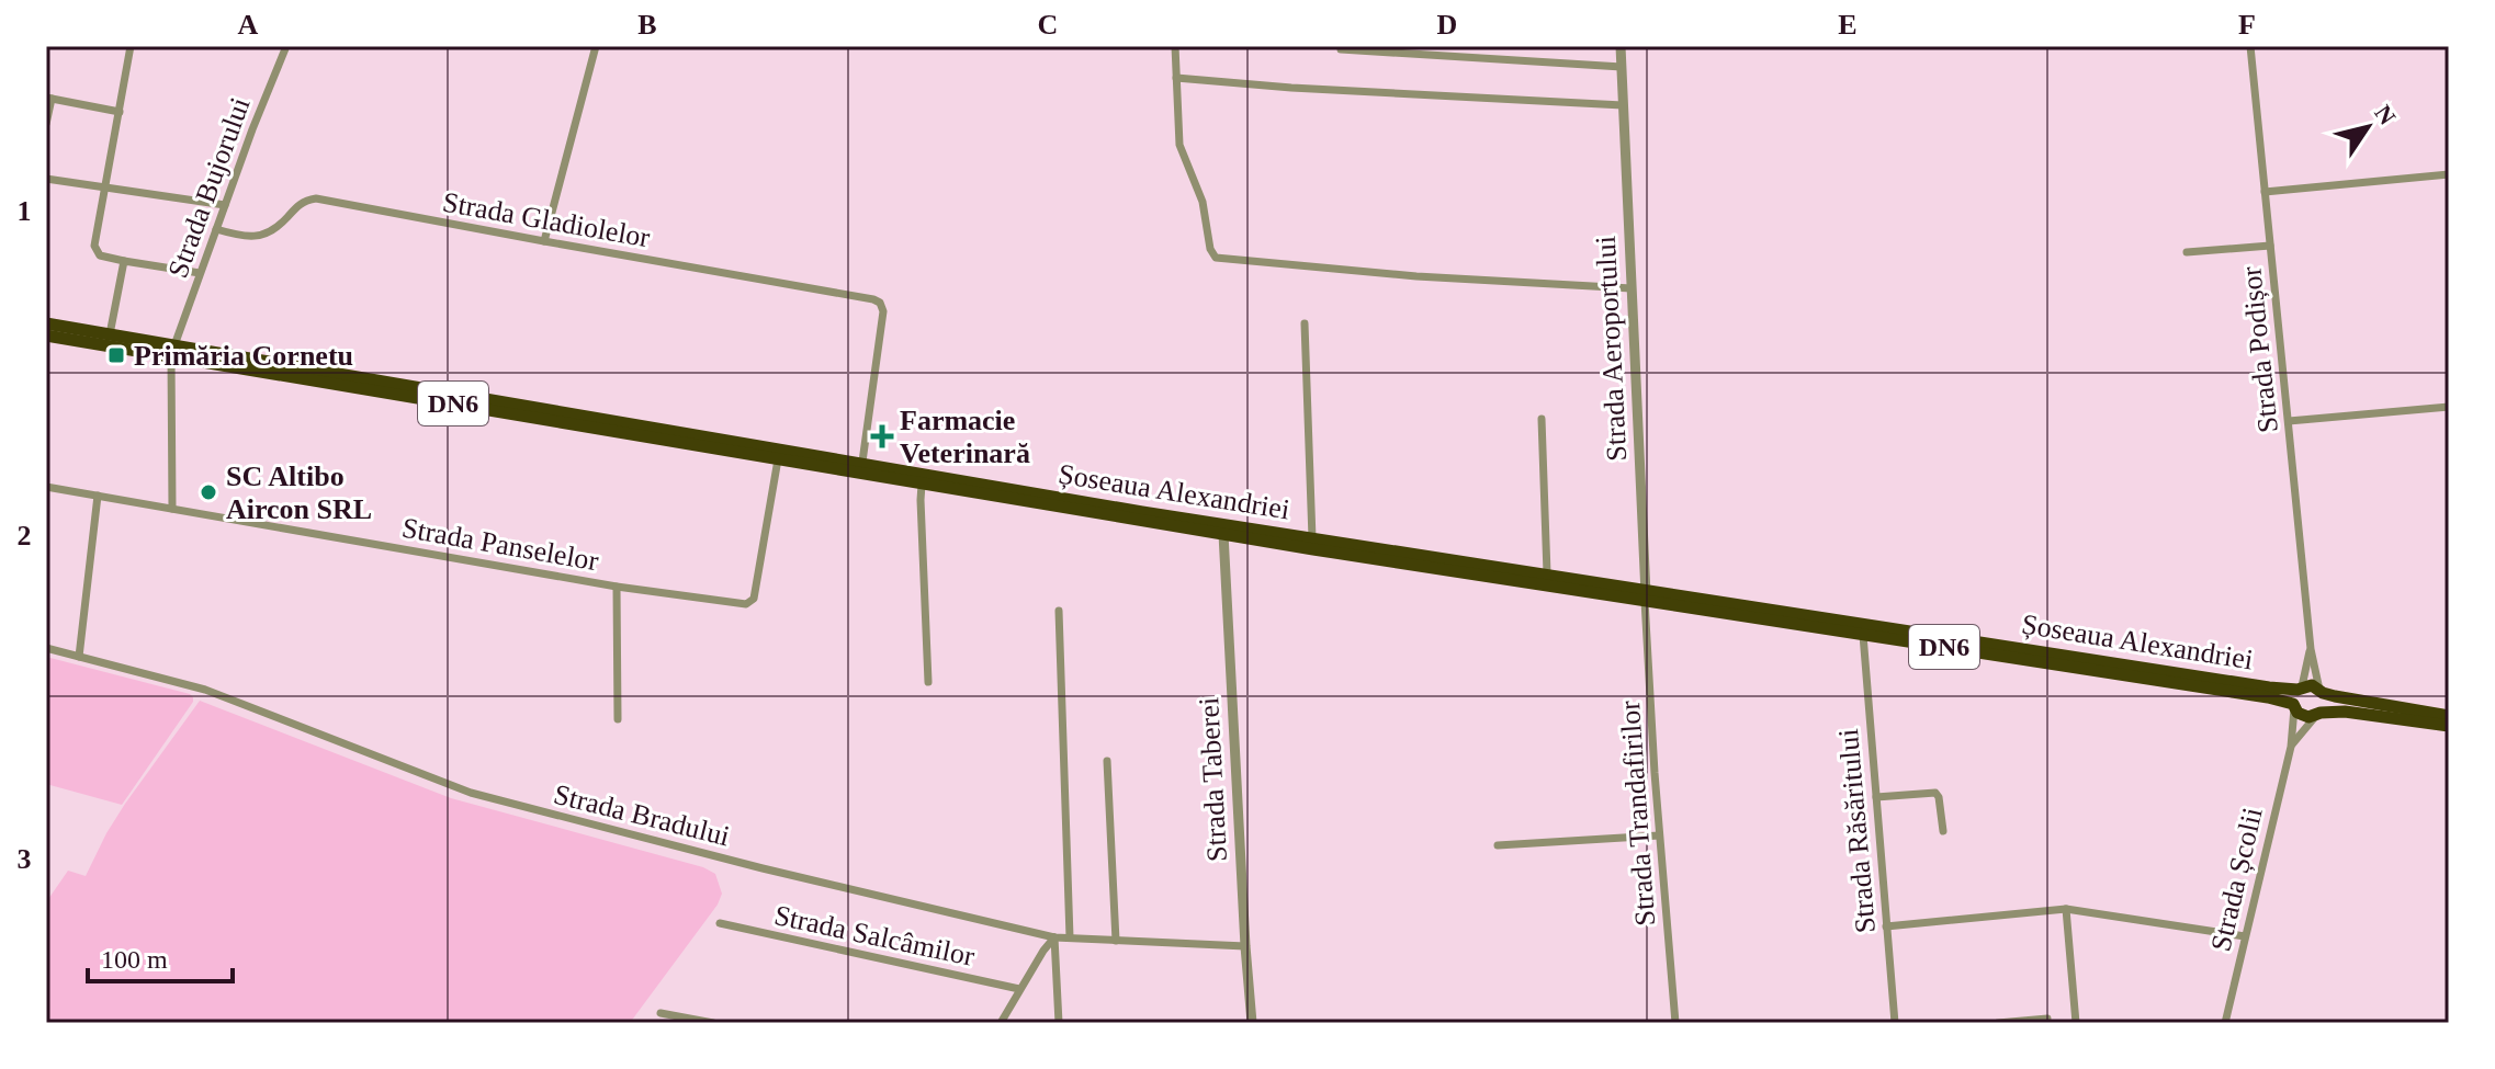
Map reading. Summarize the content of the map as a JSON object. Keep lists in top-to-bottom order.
{
  "streets": {
    "highway": ["DN6", "Șoseaua Alexandriei"],
    "street": [
      "Strada Bujorului",
      "Strada Gladiolelor",
      "Strada Aeroportului",
      "Strada Podișor",
      "Strada Panselelor",
      "Strada Taberei",
      "Strada Trandafirilor",
      "Strada Bradului",
      "Strada Răsăritului",
      "Strada Școlii",
      "Strada Salcâmilor"
    ]
  },
  "crossings": [
    ["Strada Bujorului", "Strada Gladiolelor"],
    ["Strada Bujorului", "Șoseaua Alexandriei"],
    ["Strada Bujorului", "Strada Panselelor"],
    ["Strada Gladiolelor", "Șoseaua Alexandriei"],
    ["Strada Aeroportului", "Șoseaua Alexandriei"],
    ["Strada Aeroportului", "Strada Trandafirilor"],
    ["Strada Podișor", "Șoseaua Alexandriei"],
    ["Strada Podișor", "Strada Școlii"],
    ["Șoseaua Alexandriei", "Strada Panselelor"],
    ["Șoseaua Alexandriei", "Strada Taberei"],
    ["Șoseaua Alexandriei", "Strada Trandafirilor"],
    ["Șoseaua Alexandriei", "Strada Răsăritului"],
    ["Șoseaua Alexandriei", "Strada Școlii"],
    ["Strada Taberei", "Strada Bradului"]
  ],
  "places": {
    "transit": ["Primăria Cornetu"],
    "health": ["Farmacie Veterinară"],
    "other": ["SC Altibo Aircon SRL"]
  },
  "scale_bar": "100 m",
  "north": "top right",
  "grid": {
    "columns": [
      "A",
      "B",
      "C",
      "D",
      "E",
      "F"
    ],
    "rows": ["1", "2", "3"]
  }
}
